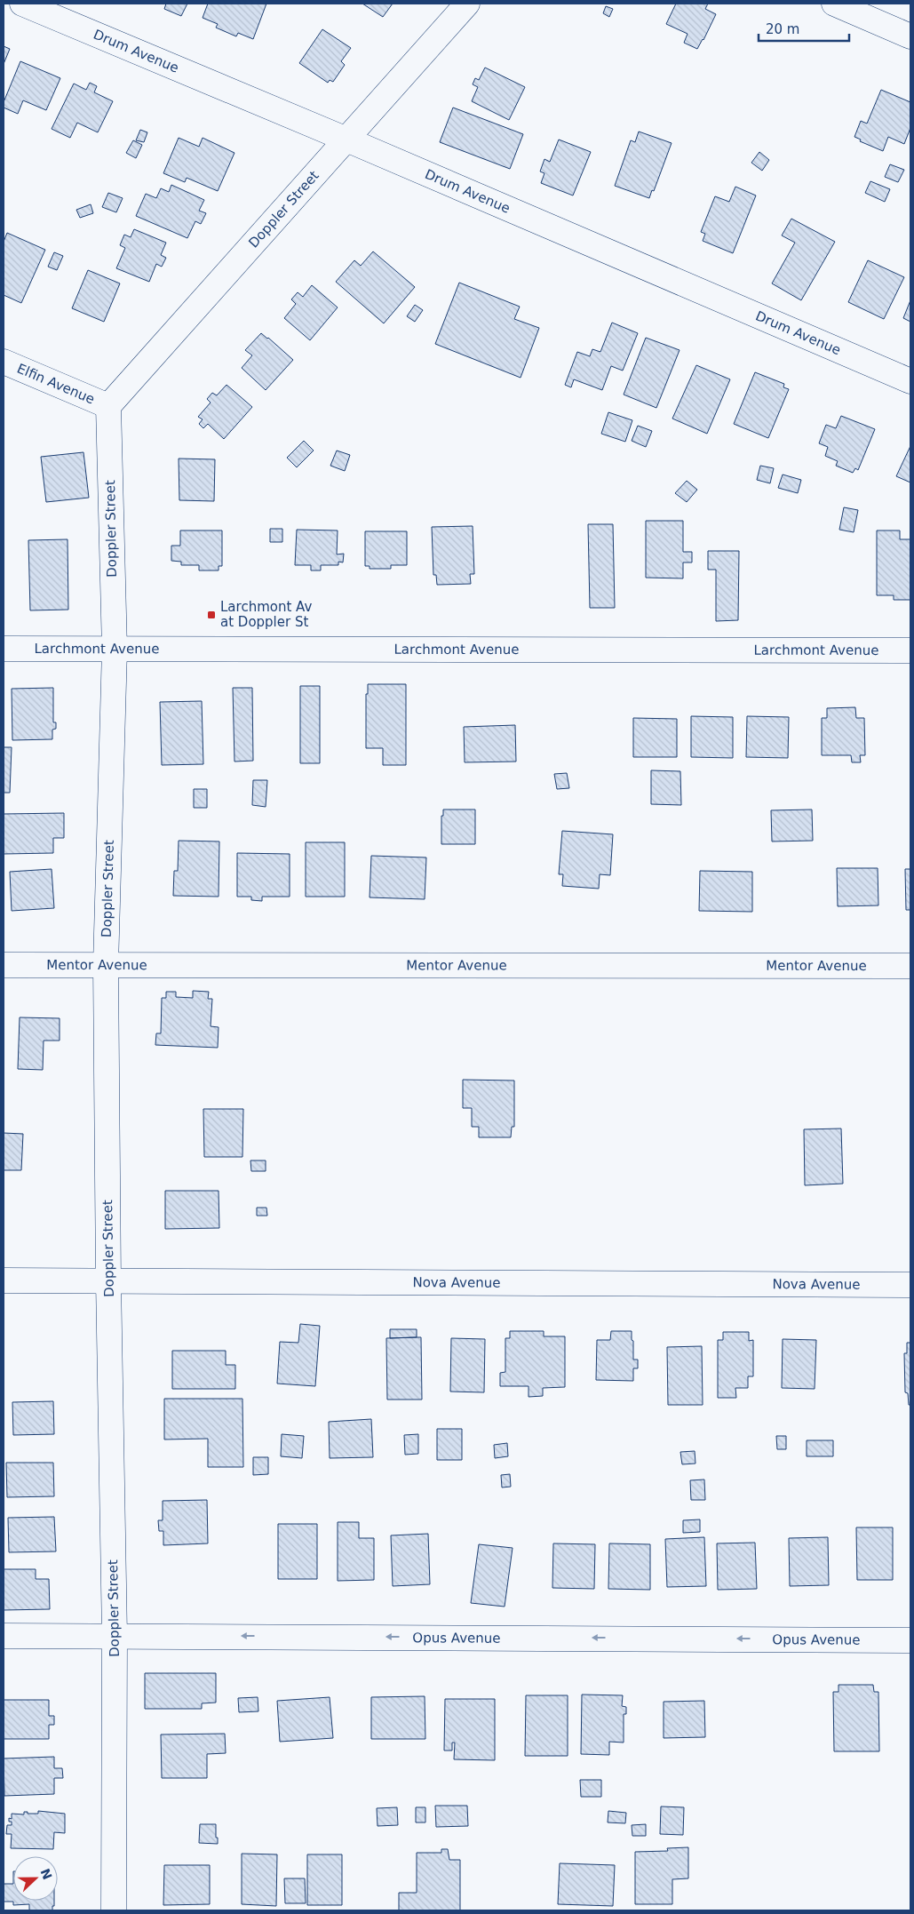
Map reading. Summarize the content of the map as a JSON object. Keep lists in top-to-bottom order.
{
  "streets": {
    "street": [
      "Drum Avenue",
      "Doppler Street",
      "Elfin Avenue",
      "Larchmont Avenue",
      "Mentor Avenue",
      "Nova Avenue",
      "Opus Avenue"
    ]
  },
  "crossings": [
    ["Drum Avenue", "Doppler Street"],
    ["Doppler Street", "Elfin Avenue"],
    ["Doppler Street", "Larchmont Avenue"],
    ["Doppler Street", "Mentor Avenue"],
    ["Doppler Street", "Nova Avenue"],
    ["Doppler Street", "Opus Avenue"]
  ],
  "one_way": ["Opus Avenue"],
  "places": {
    "transit": ["Larchmont Av at Doppler St"]
  },
  "scale_bar": "20 m",
  "north": "right"
}
